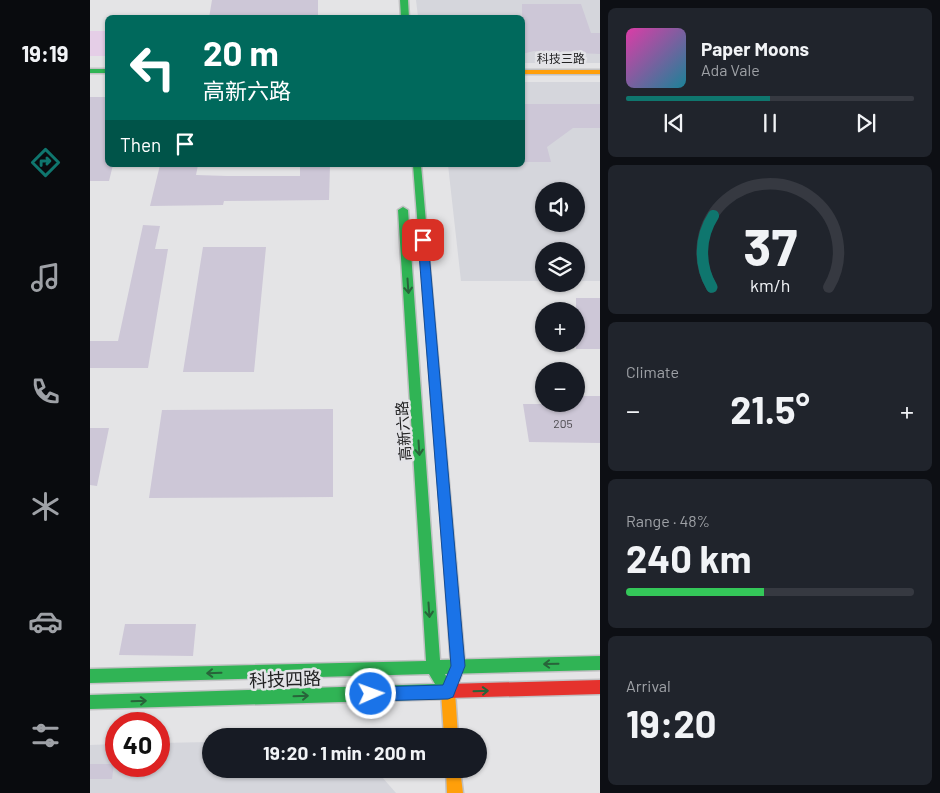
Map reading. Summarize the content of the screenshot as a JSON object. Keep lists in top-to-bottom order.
{
  "streets": {
    "street": ["科技三路", "高新六路", "科技四路"]
  },
  "crossings": [
    ["高新六路", "科技四路"]
  ],
  "house_numbers": ["205"],
  "page": {
    "tabs": "19:19",
    "turn": ["20 m", "高新六路"],
    "song": ["Paper Moons", "Ada Vale"],
    "then": "Then",
    "map_buttons": ["+", "−"],
    "tile": [
      "Climate",
      ["Range · 48%", "240 km"],
      ["Arrival", "19:20"]
    ],
    "heat": ["−", "21.5°", "+"],
    "limit": "40",
    "trip": "19:20 · 1 min · 200 m",
    "gauge": ["37", "km/h"]
  }
}
